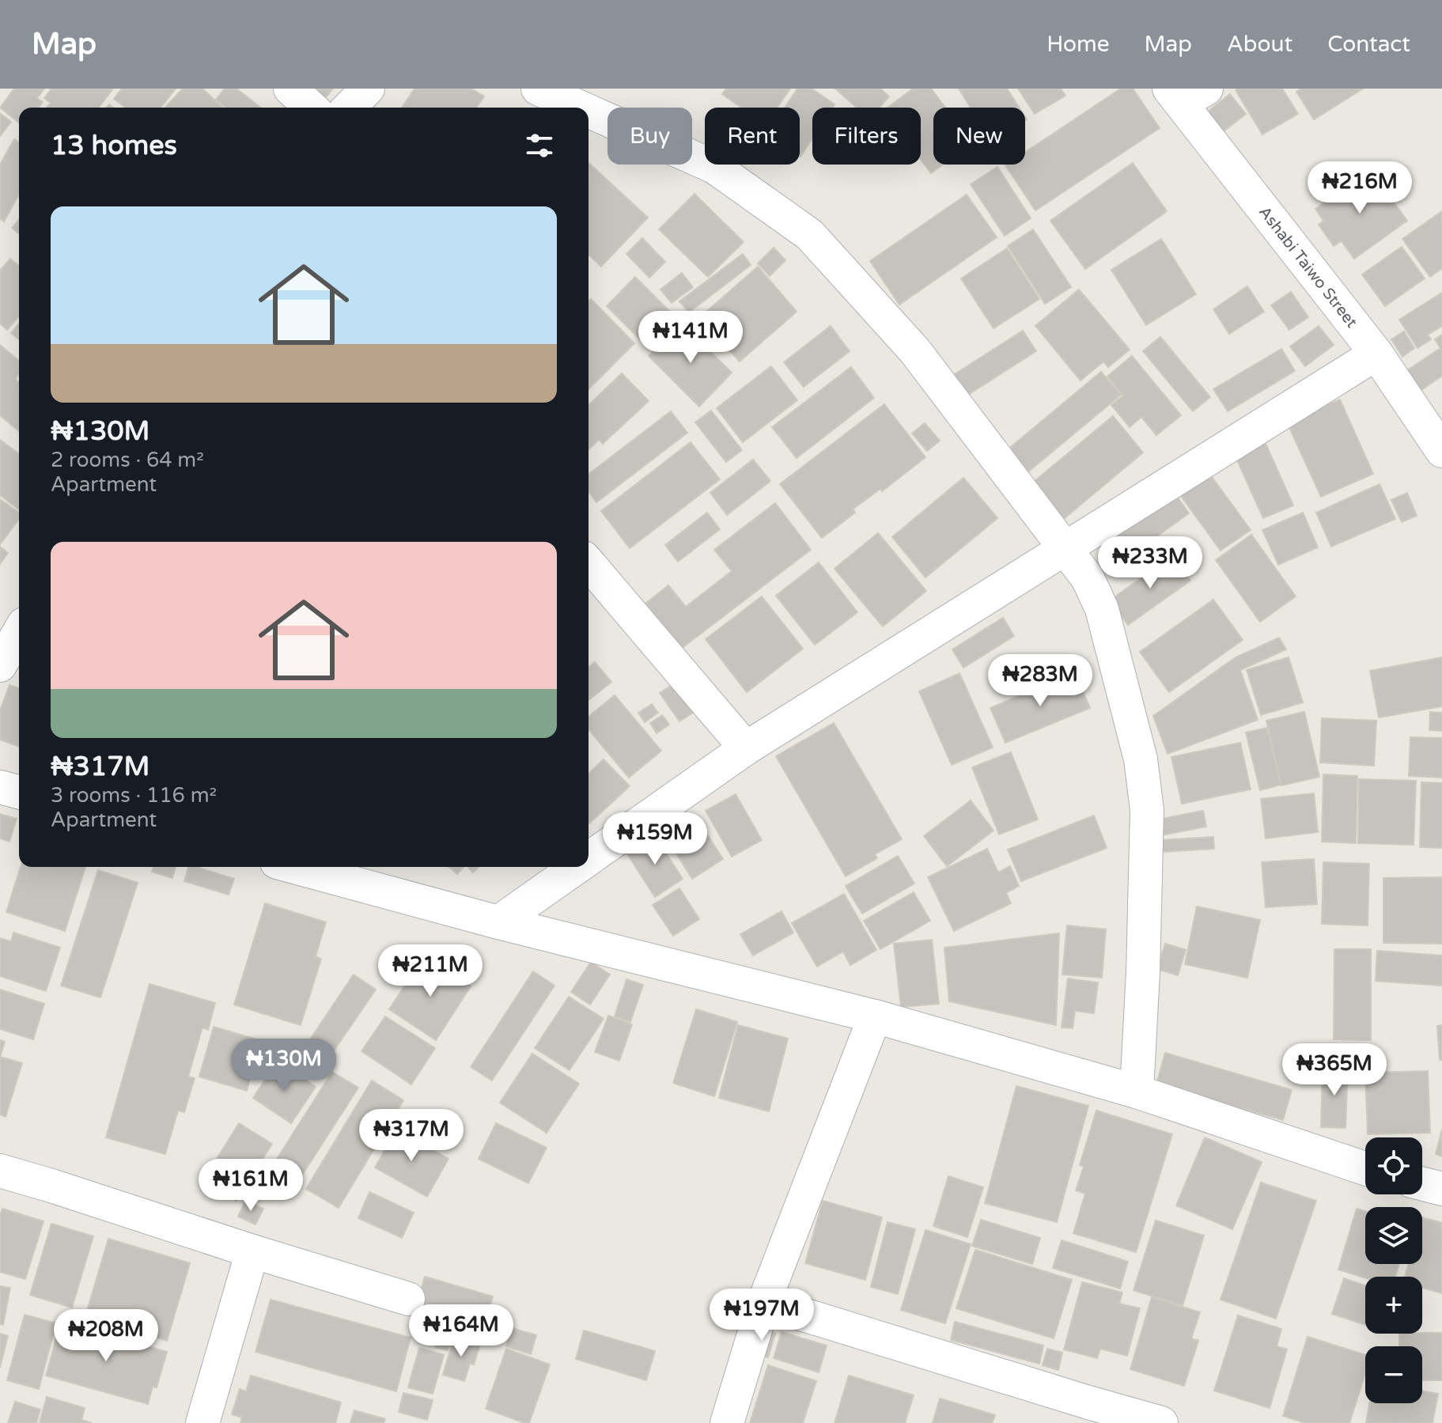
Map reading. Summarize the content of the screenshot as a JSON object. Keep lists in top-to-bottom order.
{
  "streets": {
    "street": ["Ashabi Taiwo Street"]
  },
  "page": {
    "header": "Map",
    "nav": [
      "Home",
      "Map",
      "About",
      "Contact"
    ],
    "chip": [
      "Buy",
      "Rent",
      "Filters",
      "New"
    ],
    "heading": "13 homes",
    "price": [
      "₦216M",
      "₦141M",
      "₦233M",
      "₦283M",
      "₦159M",
      "₦211M",
      "₦130M",
      "₦365M",
      "₦317M",
      "₦161M",
      "₦197M",
      "₦164M",
      "₦208M"
    ],
    "list": [
      {
        "name": "₦130M",
        "note": "2 rooms · 64 m² · Apartment"
      },
      {
        "name": "₦317M",
        "note": "3 rooms · 116 m² · Apartment"
      }
    ],
    "map_buttons": ["+", "−"]
  }
}
